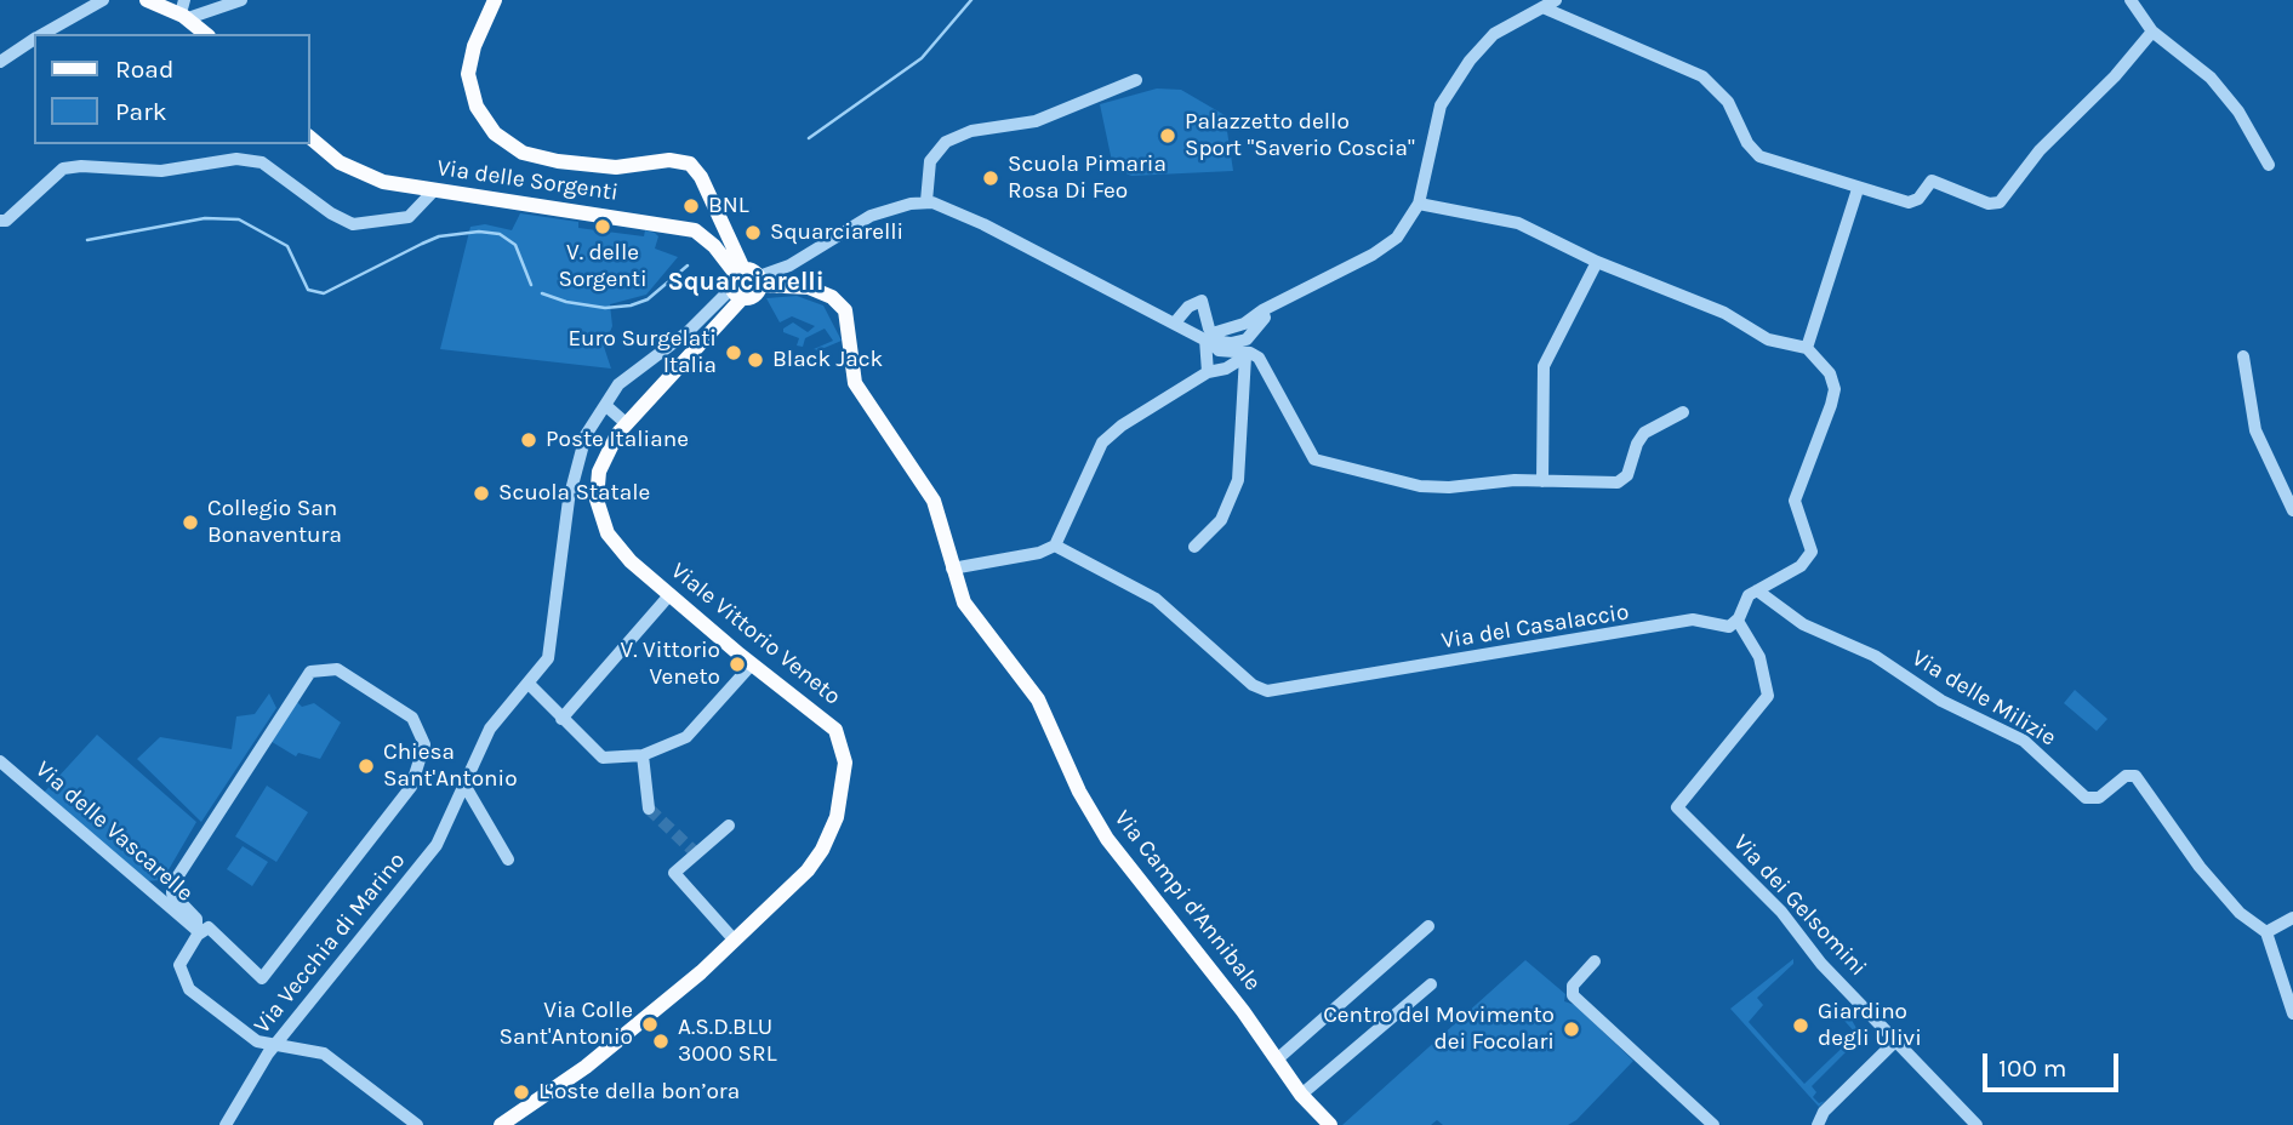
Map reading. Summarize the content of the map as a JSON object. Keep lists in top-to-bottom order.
{
  "streets": {
    "main road": ["Via delle Sorgenti", "Viale Vittorio Veneto", "Via Campi d'Annibale"],
    "street": [
      "Via del Casalaccio",
      "Via delle Milizie",
      "Via delle Vascarelle",
      "Via dei Gelsomini",
      "Via Vecchia di Marino"
    ]
  },
  "crossings": [
    ["Via delle Sorgenti", "Viale Vittorio Veneto"],
    ["Via delle Sorgenti", "Via Vecchia di Marino"],
    ["Via del Casalaccio", "Via dei Gelsomini"],
    ["Viale Vittorio Veneto", "Via Campi d'Annibale"],
    ["Viale Vittorio Veneto", "Via Vecchia di Marino"]
  ],
  "districts": ["Squarciarelli"],
  "places": [
    "Palazzetto dello Sport \"Saverio Coscia\"",
    "Scuola Pimaria Rosa Di Feo",
    "BNL",
    "V. delle Sorgenti",
    "Squarciarelli",
    "Euro Surgelati Italia",
    "Black Jack",
    "Poste Italiane",
    "Scuola Statale",
    "Collegio San Bonaventura",
    "V. Vittorio Veneto",
    "Chiesa Sant'Antonio",
    "Via Colle Sant'Antonio",
    "Giardino degli Ulivi",
    "Centro del Movimento dei Focolari",
    "A.S.D.BLU 3000 SRL",
    "L’oste della bon’ora"
  ],
  "legend": ["Road", "Park"],
  "scale_bar": "100 m"
}
